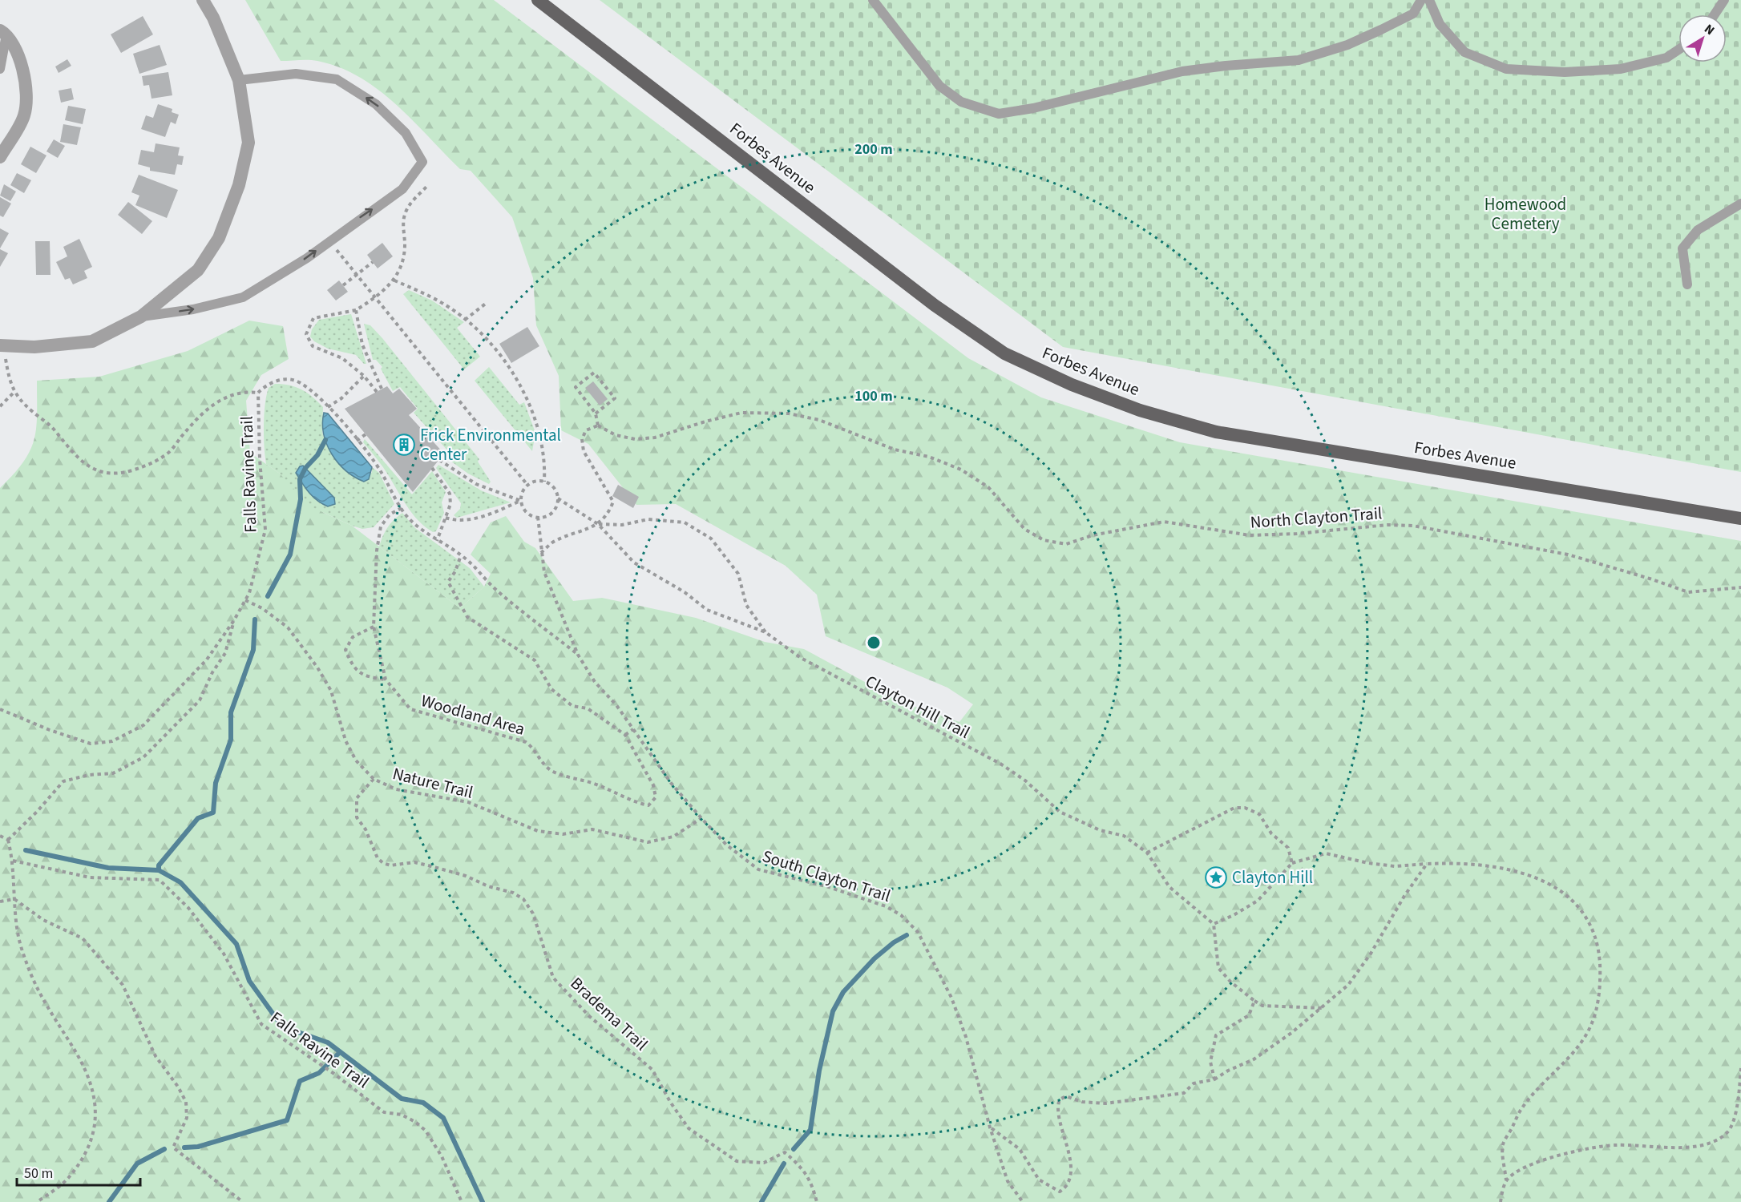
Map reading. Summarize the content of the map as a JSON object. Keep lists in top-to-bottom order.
{
  "streets": {
    "main road": ["Forbes Avenue"],
    "path": [
      "Falls Ravine Trail",
      "North Clayton Trail",
      "Clayton Hill Trail",
      "Woodland Area",
      "Nature Trail",
      "South Clayton Trail",
      "Bradema Trail"
    ]
  },
  "crossings": [
    ["Falls Ravine Trail", "Nature Trail"],
    ["Clayton Hill Trail", "South Clayton Trail"],
    ["Nature Trail", "South Clayton Trail"],
    ["Nature Trail", "Bradema Trail"]
  ],
  "parks": ["Homewood Cemetery"],
  "places": {
    "building": ["Frick Environmental Center"],
    "place": ["Clayton Hill"]
  },
  "scale_bar": "50 m",
  "north": "top right",
  "rings": ["200 m", "100 m"]
}
